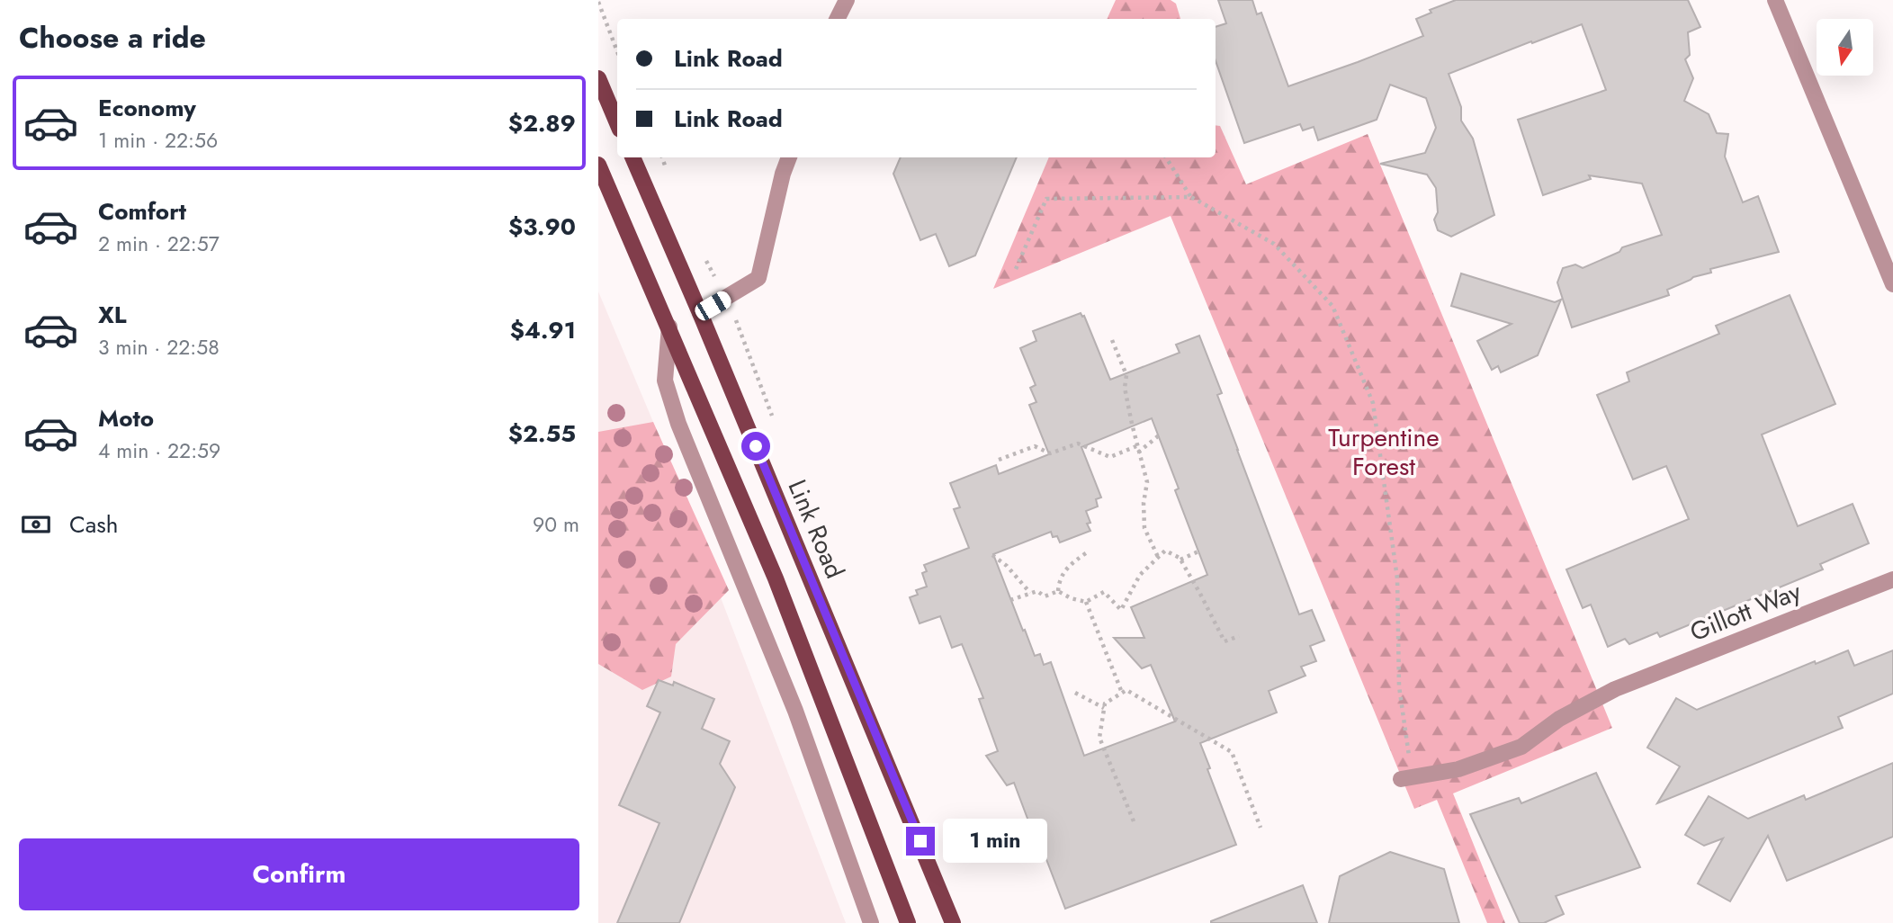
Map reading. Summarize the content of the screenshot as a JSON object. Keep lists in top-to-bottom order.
{
  "streets": {
    "main road": ["Link Road"],
    "street": ["Gillott Way"]
  },
  "parks": ["Turpentine Forest"],
  "north": "bottom",
  "page": {
    "heading": "Choose a ride",
    "banner": ["Link Road", "Link Road"],
    "list": [
      {
        "name": "Economy",
        "note": "1 min · 22:56",
        "value": "$2.89"
      },
      {
        "name": "Comfort",
        "note": "2 min · 22:57",
        "value": "$3.90"
      },
      {
        "name": "XL",
        "note": "3 min · 22:58",
        "value": "$4.91"
      },
      {
        "name": "Moto",
        "note": "4 min · 22:59",
        "value": "$2.55"
      }
    ],
    "pay": ["Cash", "90 m"],
    "bubble": "1 min",
    "buttons": "Confirm"
  }
}
